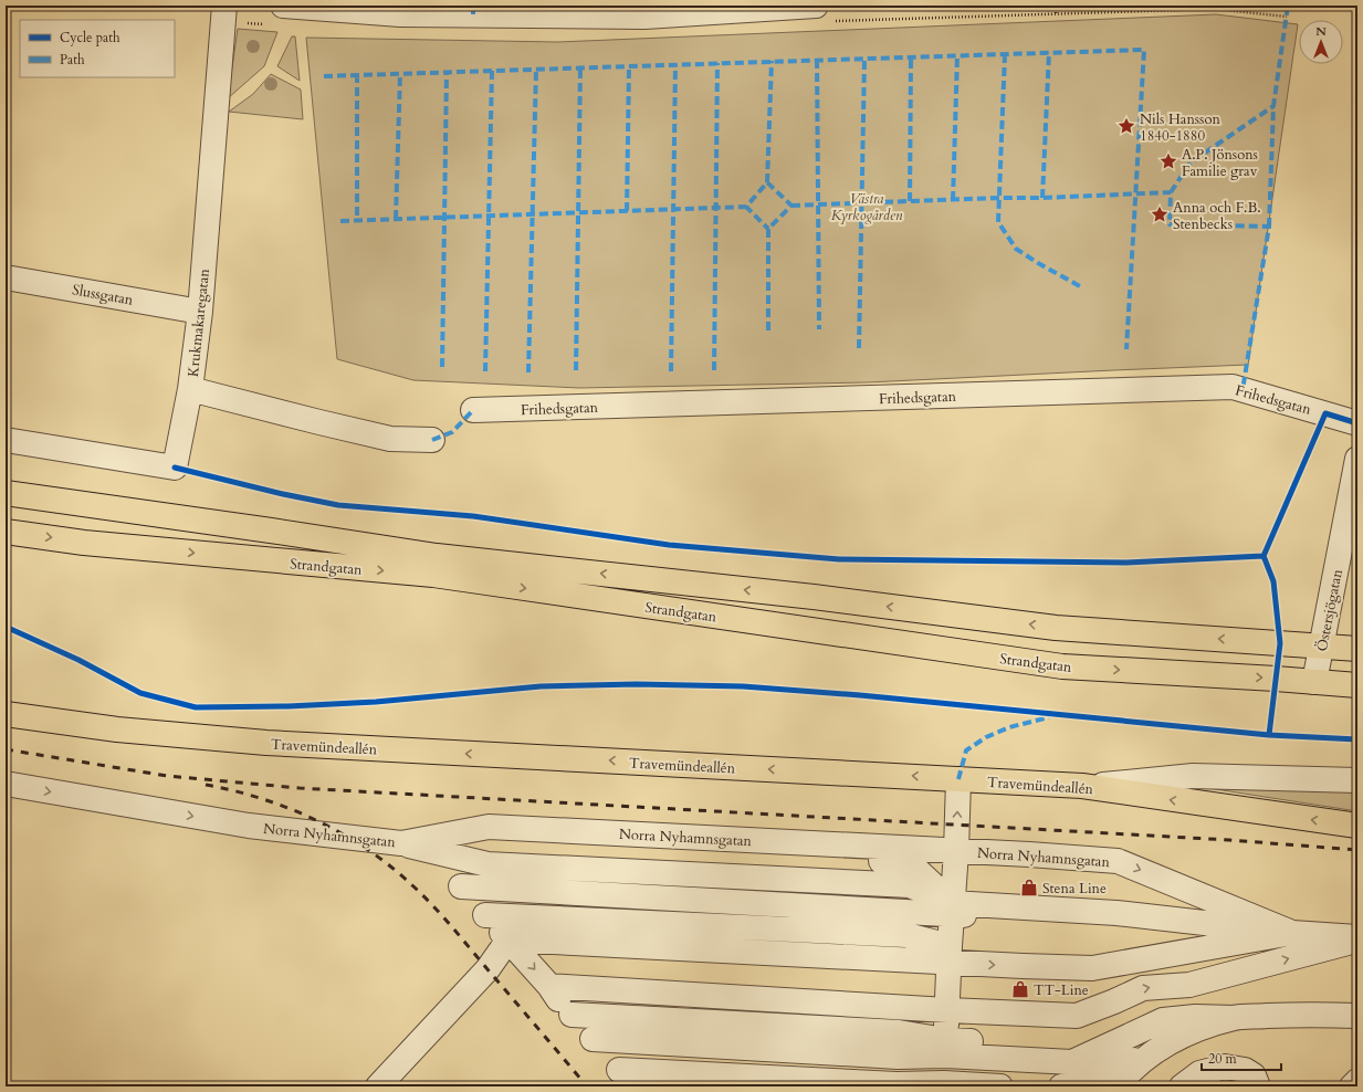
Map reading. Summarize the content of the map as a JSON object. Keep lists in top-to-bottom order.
{
  "streets": {
    "main road": ["Strandgatan", "Travemündeallén"],
    "street": [
      "Slussgatan",
      "Krukmakaregatan",
      "Frihedsgatan",
      "Östersjögatan",
      "Norra Nyhamnsgatan"
    ]
  },
  "crossings": [
    ["Slussgatan", "Krukmakaregatan"],
    ["Strandgatan", "Östersjögatan"]
  ],
  "one_way": ["Travemündeallén"],
  "parks": ["Västra Kyrkogården"],
  "places": {
    "place": ["Nils Hansson 1840-1880", "A.P. Jönsons Familie grav", "Anna och F.B. Stenbecks"],
    "shop": ["Stena Line", "TT-Line"]
  },
  "legend": ["Cycle path", "Path"],
  "scale_bar": "20 m",
  "north": "top"
}
